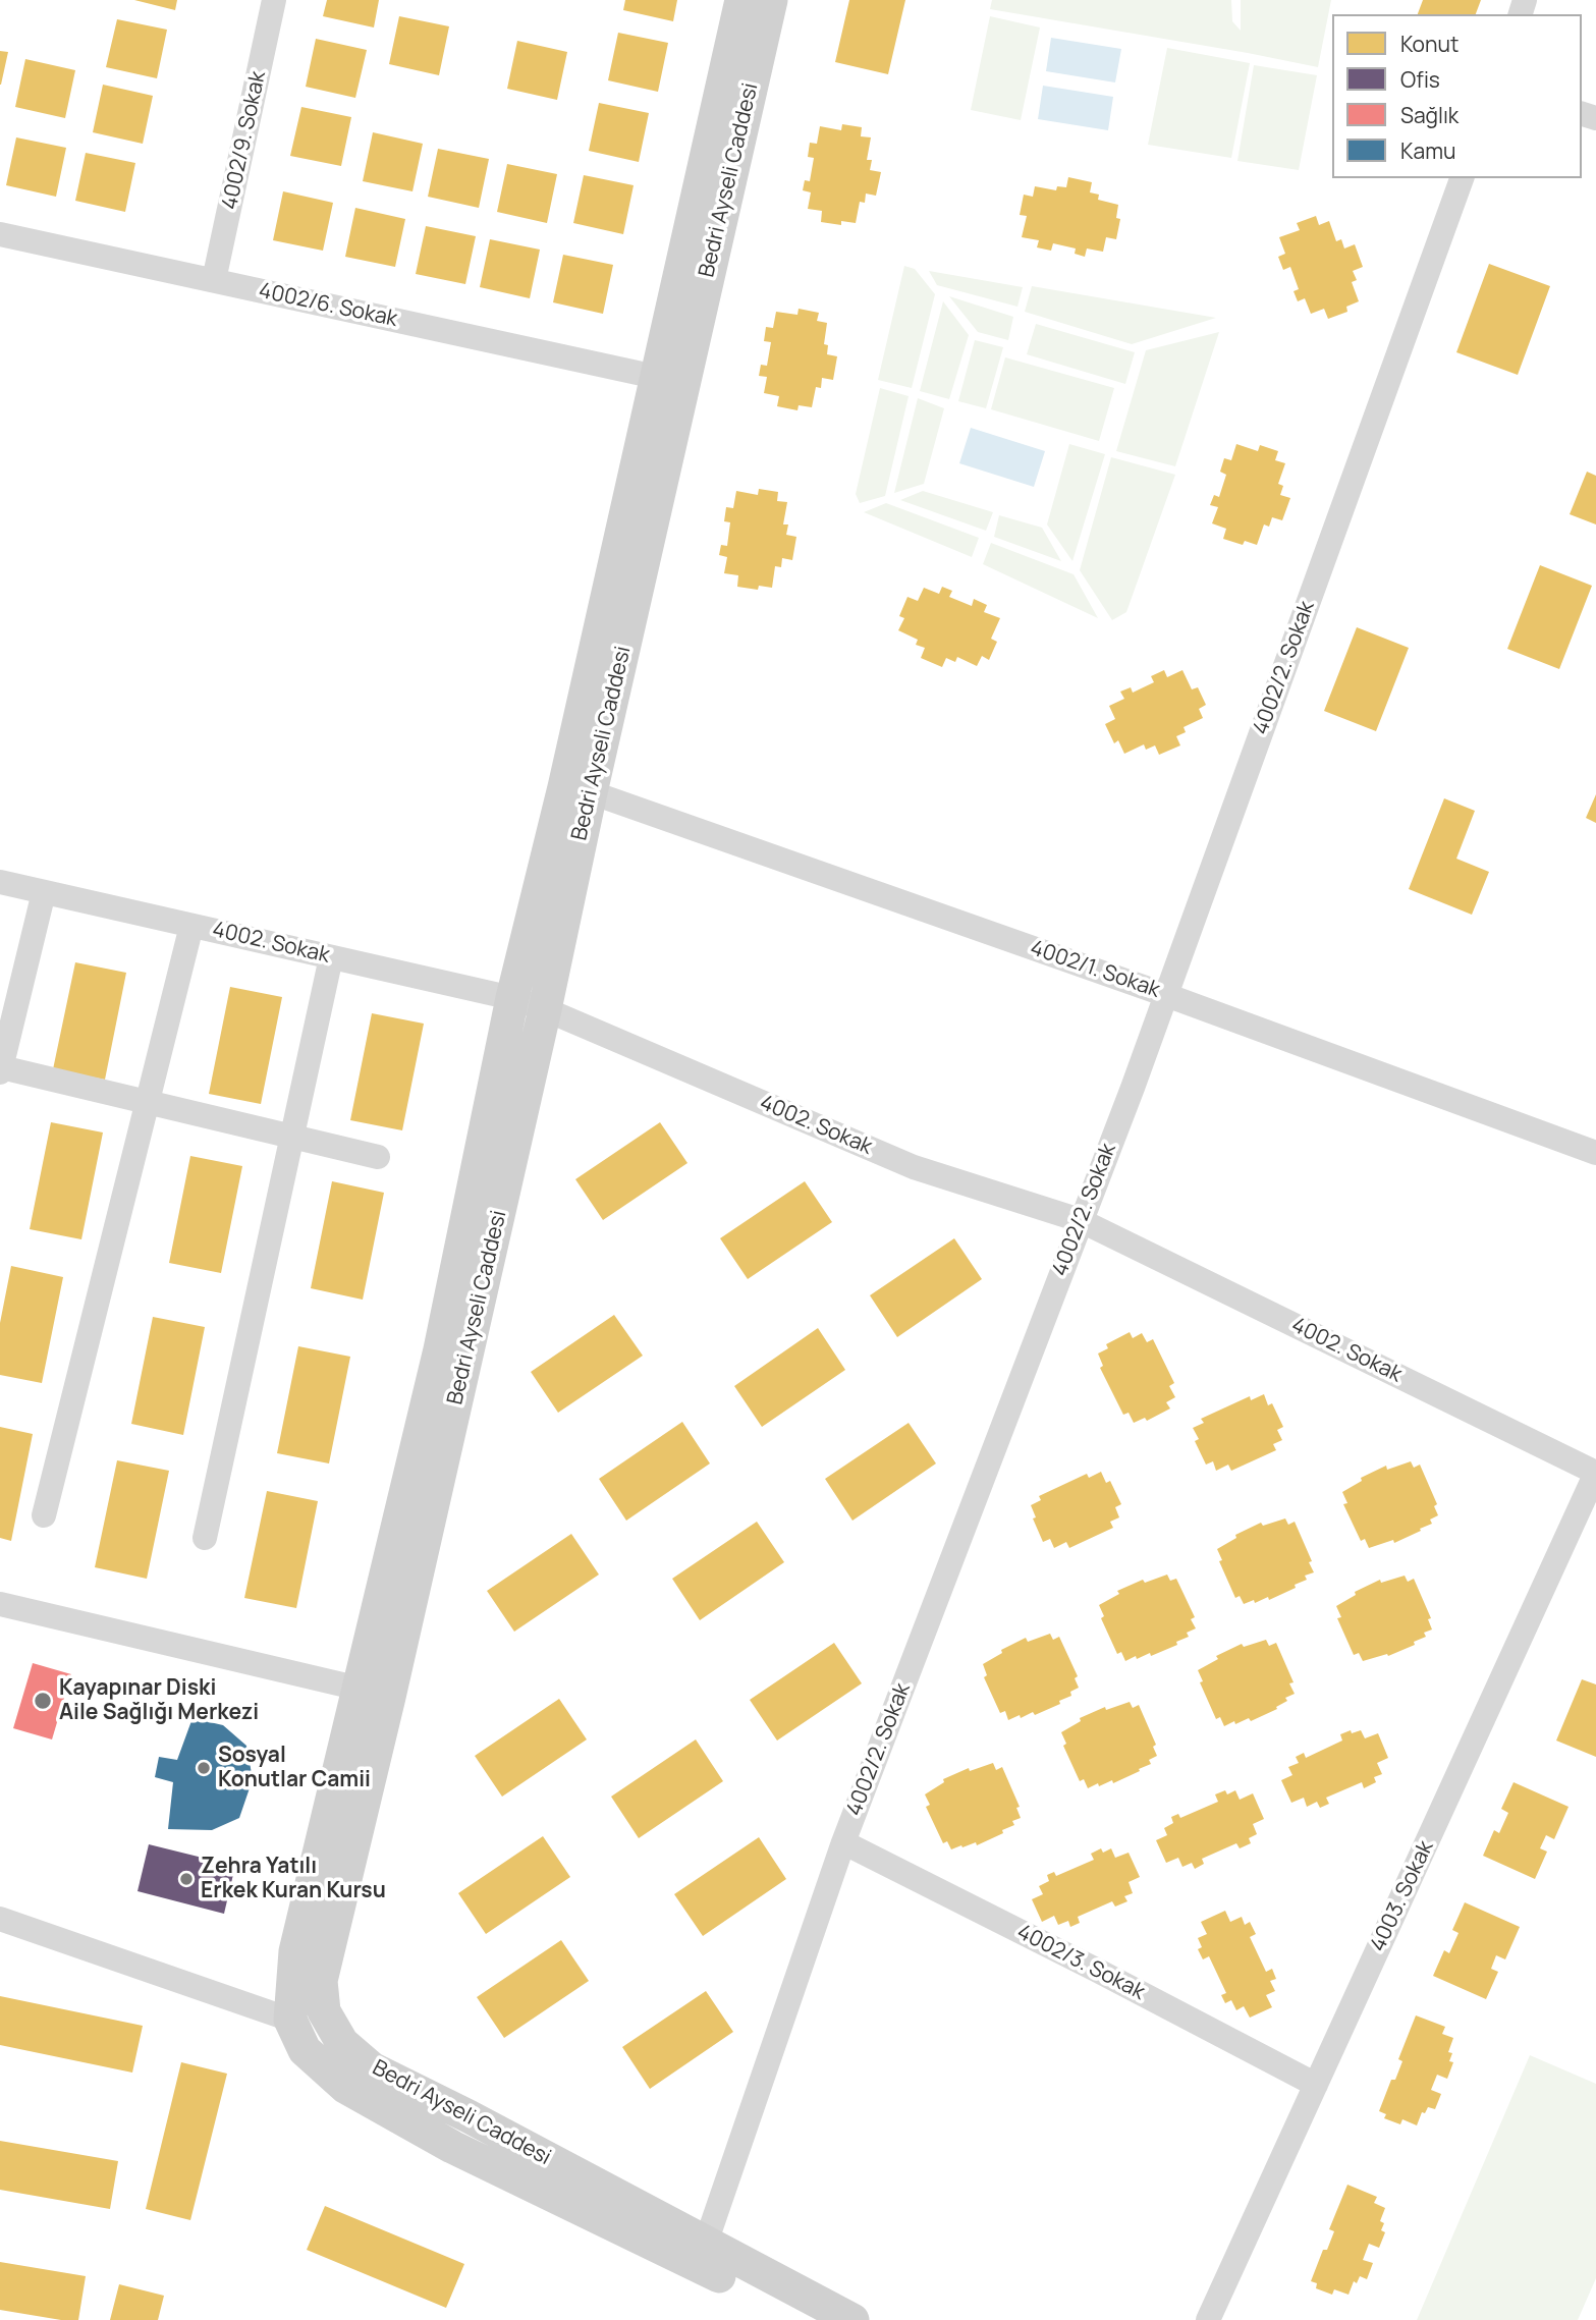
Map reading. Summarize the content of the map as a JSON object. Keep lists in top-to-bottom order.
{
  "streets": {
    "main road": ["Bedri Ayseli Caddesi"],
    "street": [
      "4002/9. Sokak",
      "4002/6. Sokak",
      "4002/2. Sokak",
      "4002. Sokak",
      "4002/1. Sokak",
      "4003. Sokak",
      "4002/3. Sokak"
    ]
  },
  "crossings": [
    ["4002/9. Sokak", "4002/6. Sokak"],
    ["Bedri Ayseli Caddesi", "4002/6. Sokak"],
    ["Bedri Ayseli Caddesi", "4002/2. Sokak"],
    ["Bedri Ayseli Caddesi", "4002. Sokak"],
    ["Bedri Ayseli Caddesi", "4002/1. Sokak"],
    ["4002/2. Sokak", "4002. Sokak"],
    ["4002/2. Sokak", "4002/1. Sokak"],
    ["4002/2. Sokak", "4002/3. Sokak"],
    ["4002. Sokak", "4003. Sokak"],
    ["4003. Sokak", "4002/3. Sokak"]
  ],
  "places": ["Kayapınar Diski Aile Sağlığı Merkezi", "Sosyal Konutlar Camii", "Zehra Yatılı Erkek Kuran Kursu"],
  "legend": [
    "Konut",
    "Ofis",
    "Sağlık",
    "Kamu"
  ]
}
